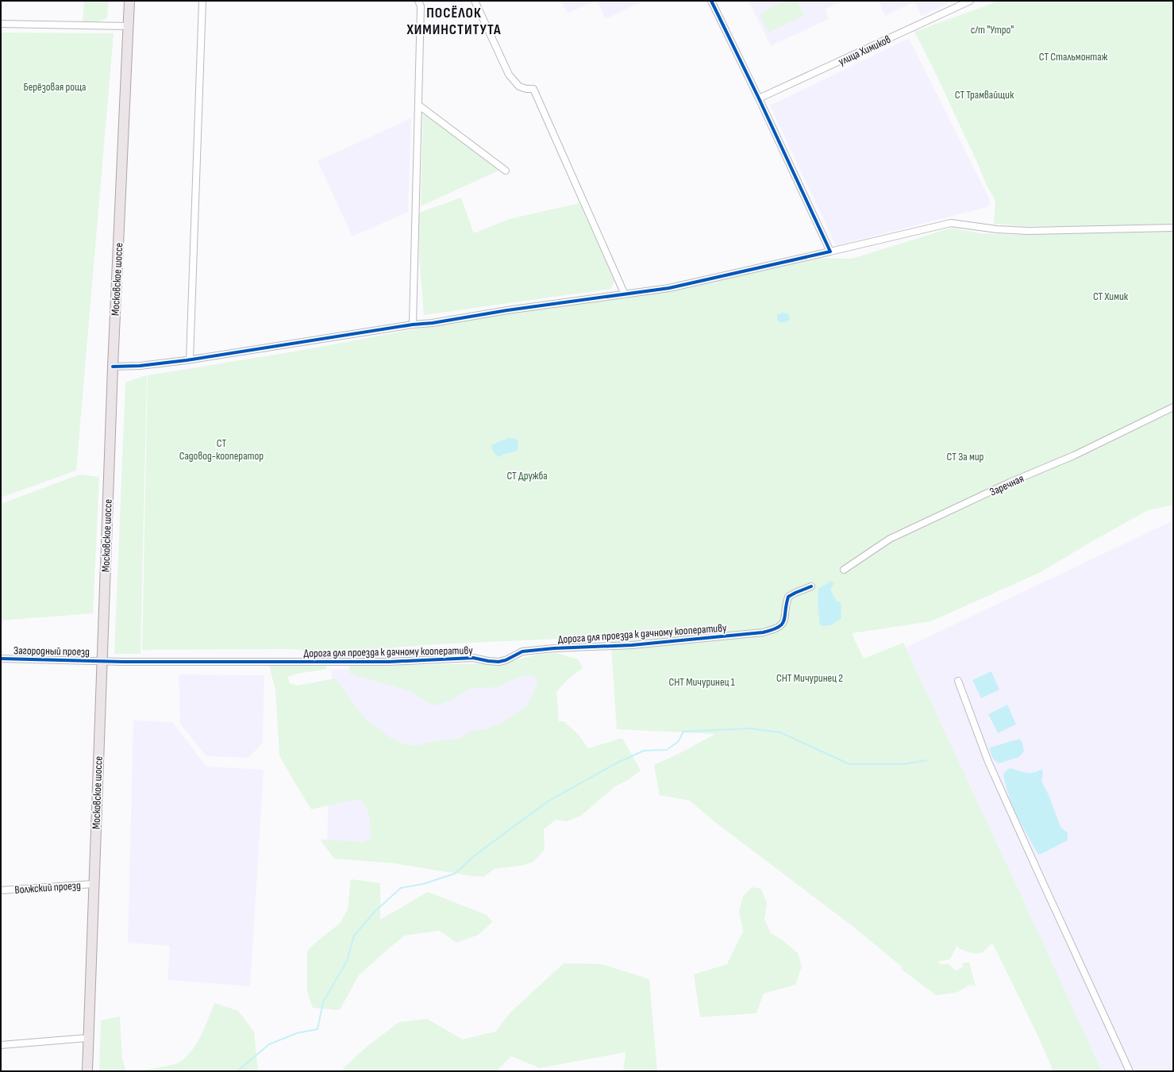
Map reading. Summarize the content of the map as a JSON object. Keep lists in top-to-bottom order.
{
  "streets": {
    "main road": ["Московское шоссе"],
    "street": [
      "улица Химиков",
      "Заречная",
      "Дорога для проезда к дачному кооперативу",
      "Загородный проезд",
      "Волжский проезд"
    ]
  },
  "crossings": [
    ["Московское шоссе", "Дорога для проезда к дачному кооперативу"],
    ["Московское шоссе", "Загородный проезд"],
    ["Московское шоссе", "Волжский проезд"],
    ["Дорога для проезда к дачному кооперативу", "Загородный проезд"]
  ],
  "districts": ["ПОСЁЛОК ХИМИНСТИТУТА"],
  "parks": [
    "с/т \"Утро\"",
    "СТ Стальмонтаж",
    "Берёзовая роща",
    "СТ Трамвайщик",
    "СТ Химик",
    "СТ Садовод-кооператор",
    "СТ За мир",
    "СТ Дружба",
    "СНТ Мичуринец 2",
    "СНТ Мичуринец 1"
  ]
}
